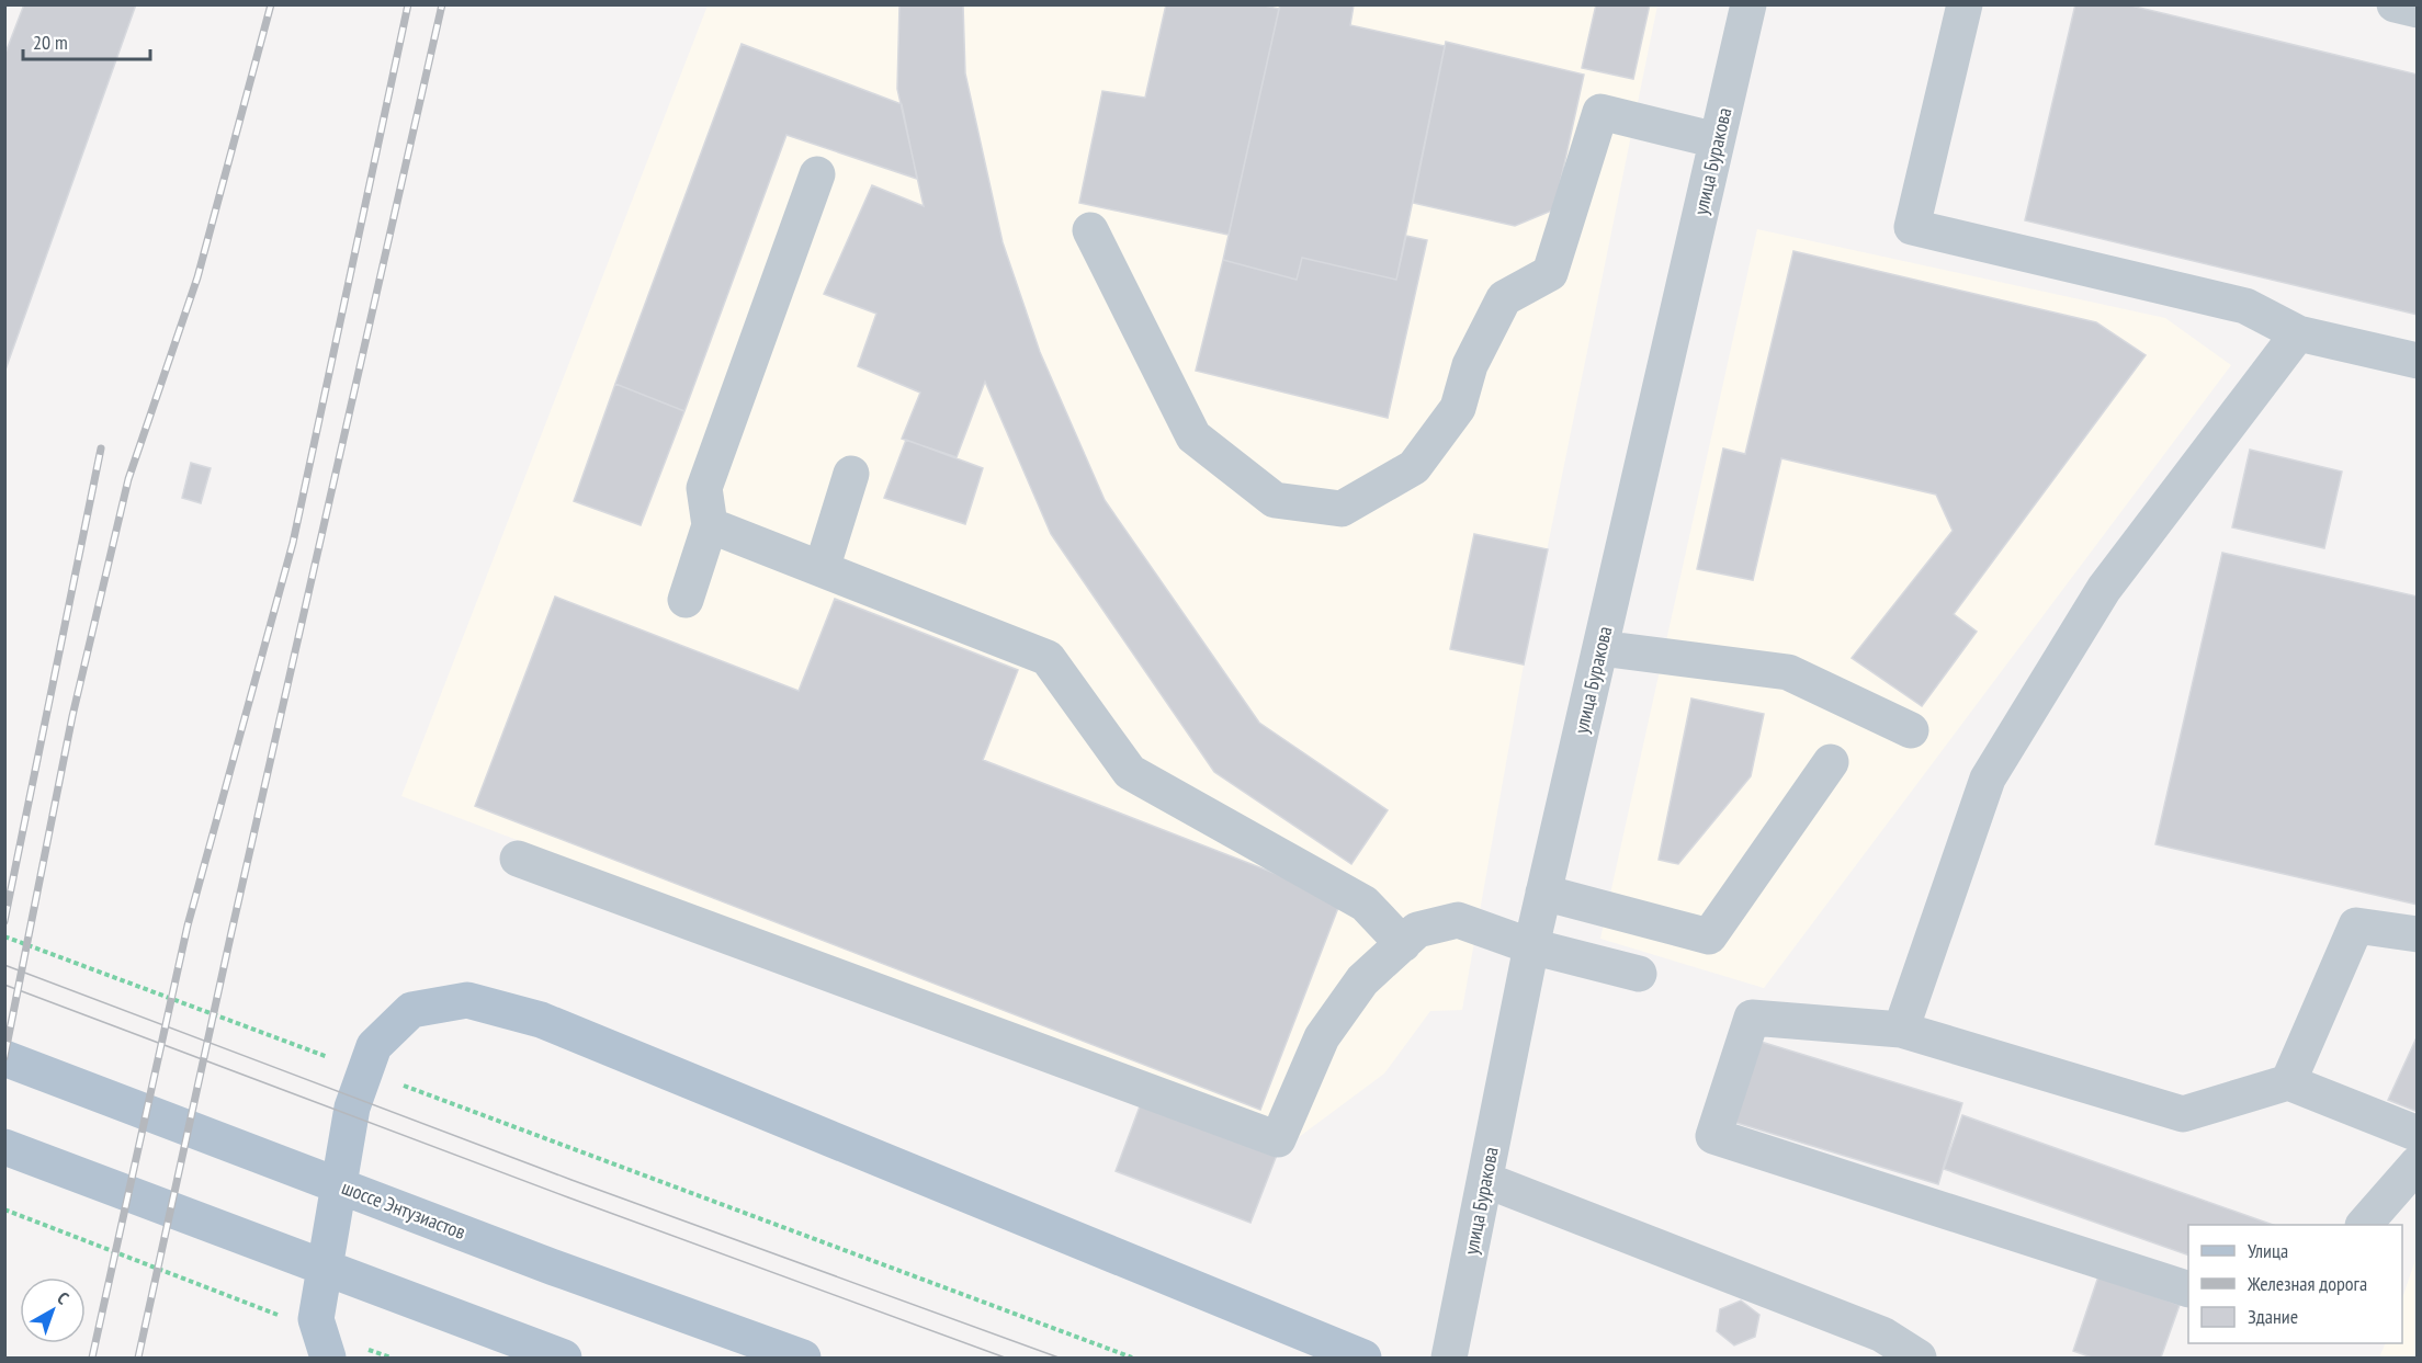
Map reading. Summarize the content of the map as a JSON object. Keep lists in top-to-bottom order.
{
  "streets": {
    "main road": ["шоссе Энтузиастов"],
    "street": ["улица Буракова"]
  },
  "legend": ["Улица", "Железная дорога", "Здание"],
  "scale_bar": "20 m",
  "north": "top right"
}
